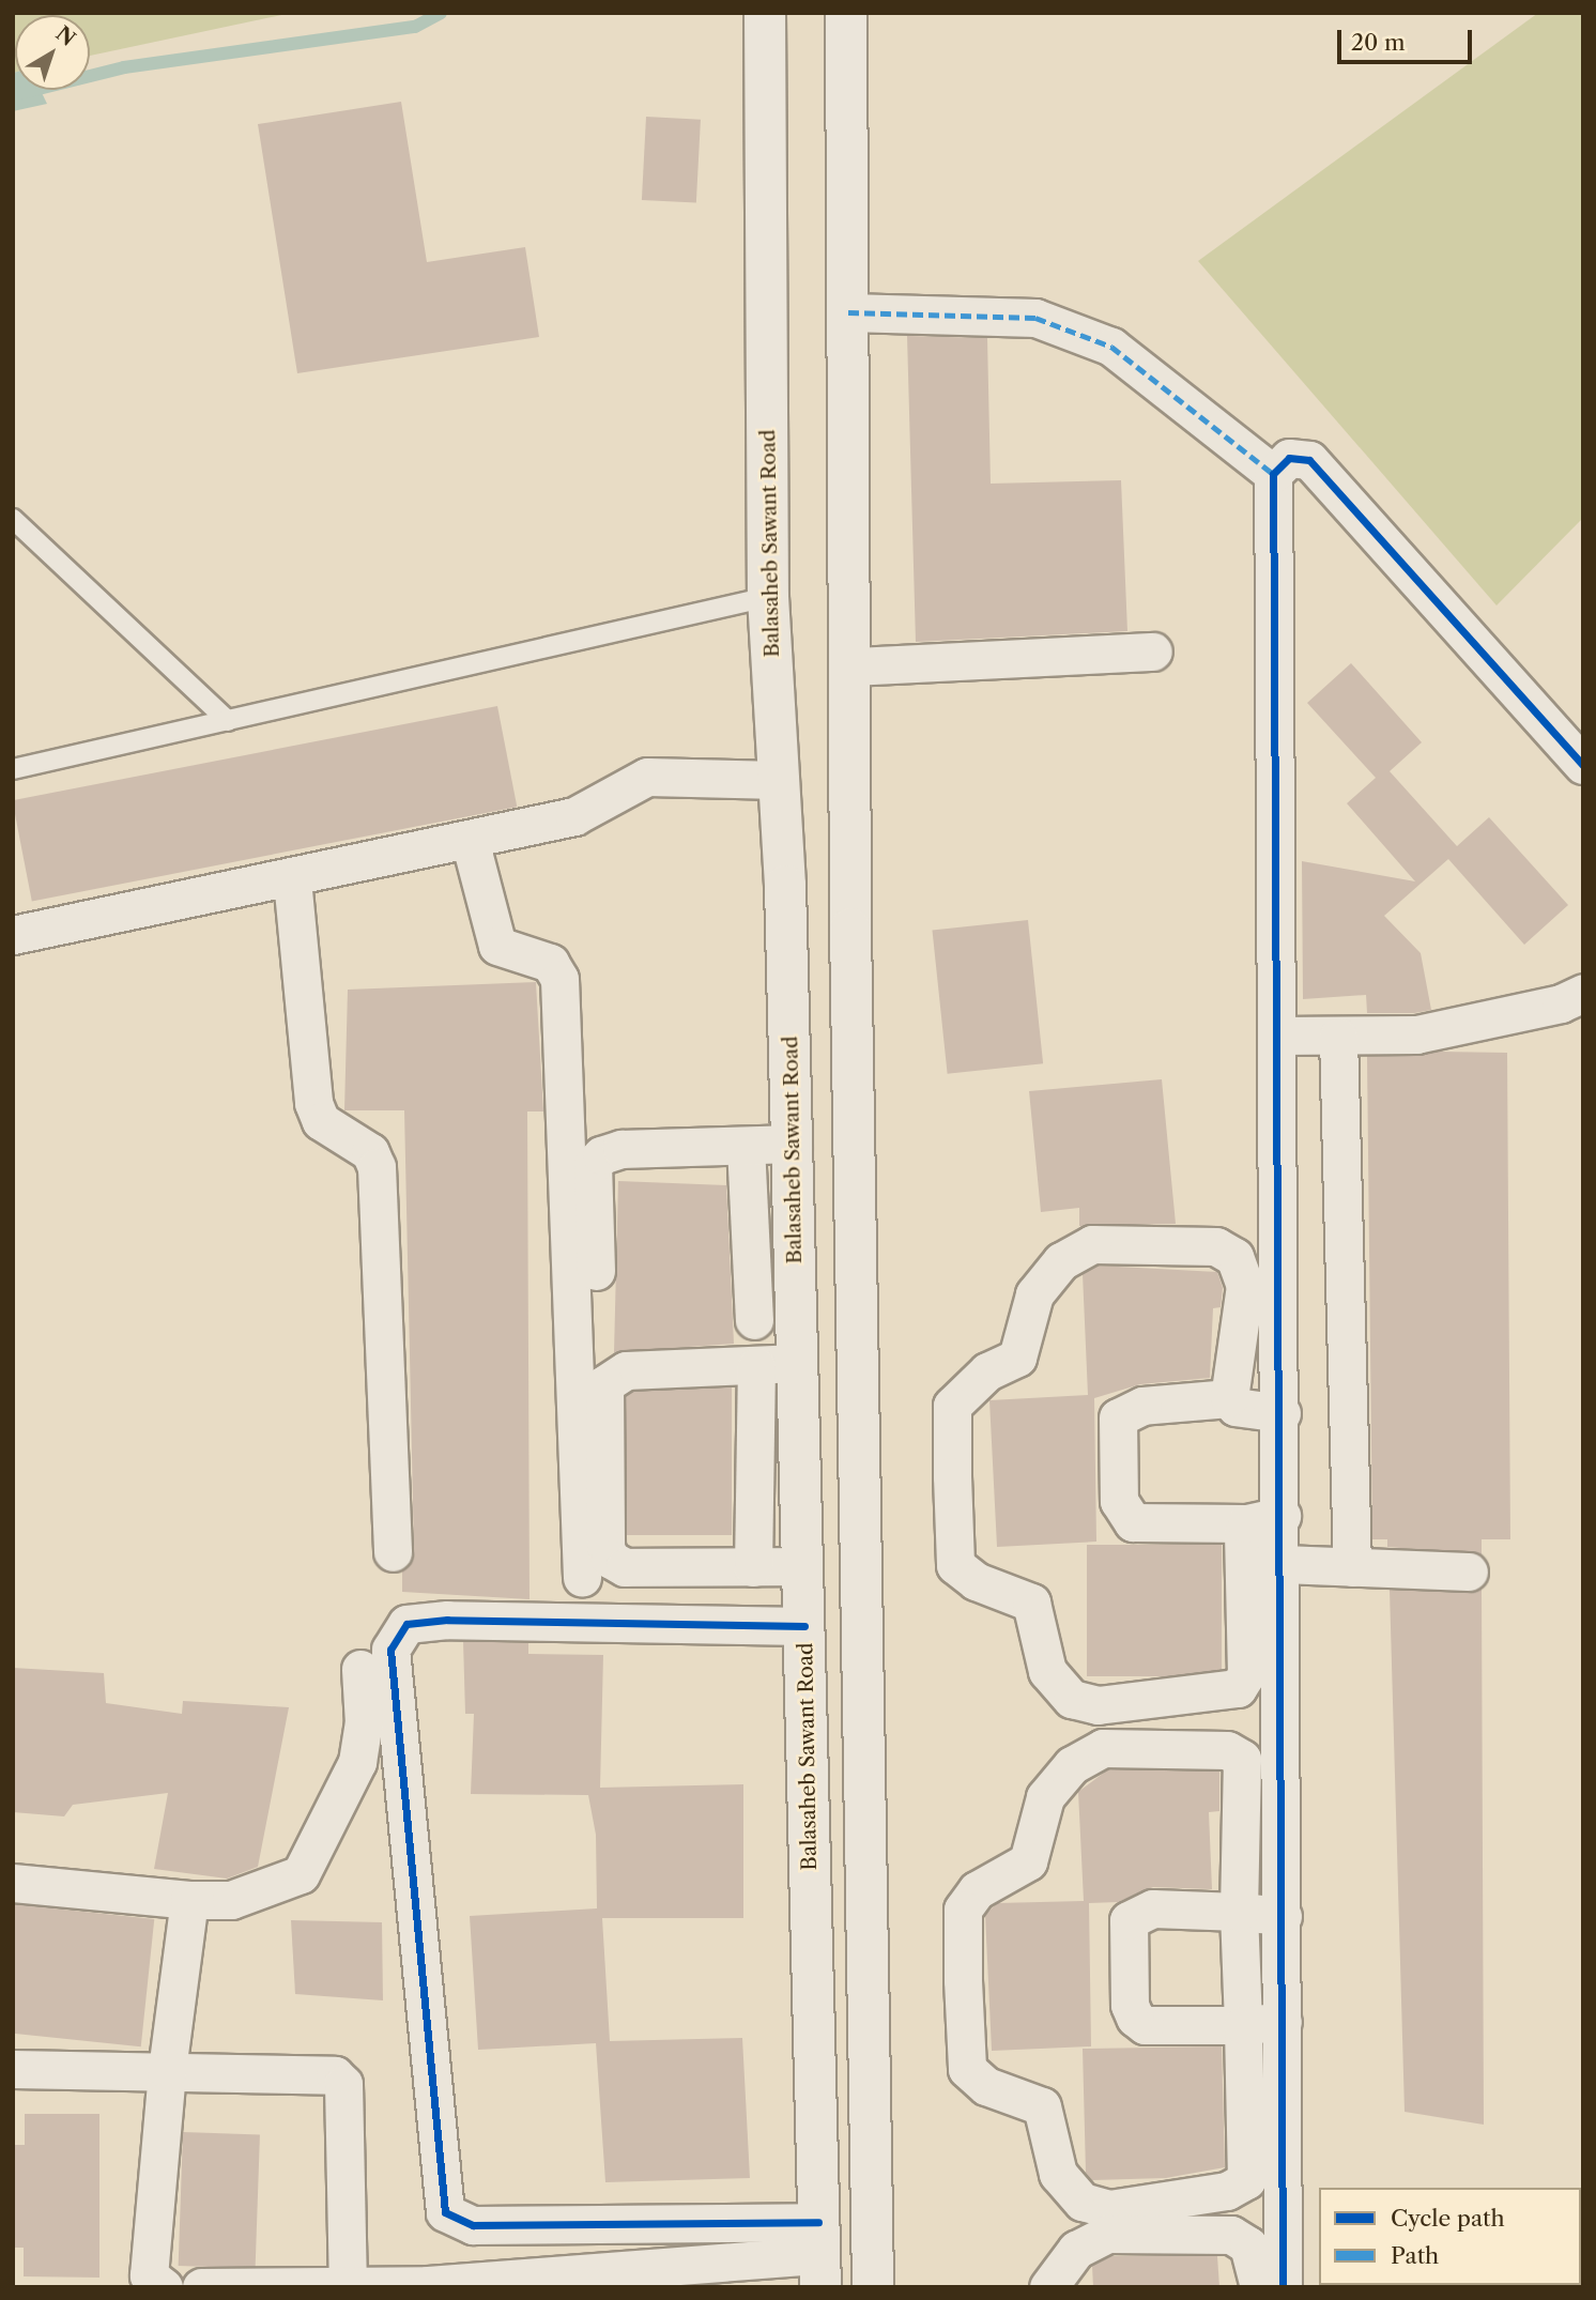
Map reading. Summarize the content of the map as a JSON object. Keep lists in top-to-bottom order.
{
  "streets": {
    "main road": ["Balasaheb Sawant Road"]
  },
  "legend": ["Cycle path", "Path"],
  "scale_bar": "20 m",
  "north": "top right"
}
